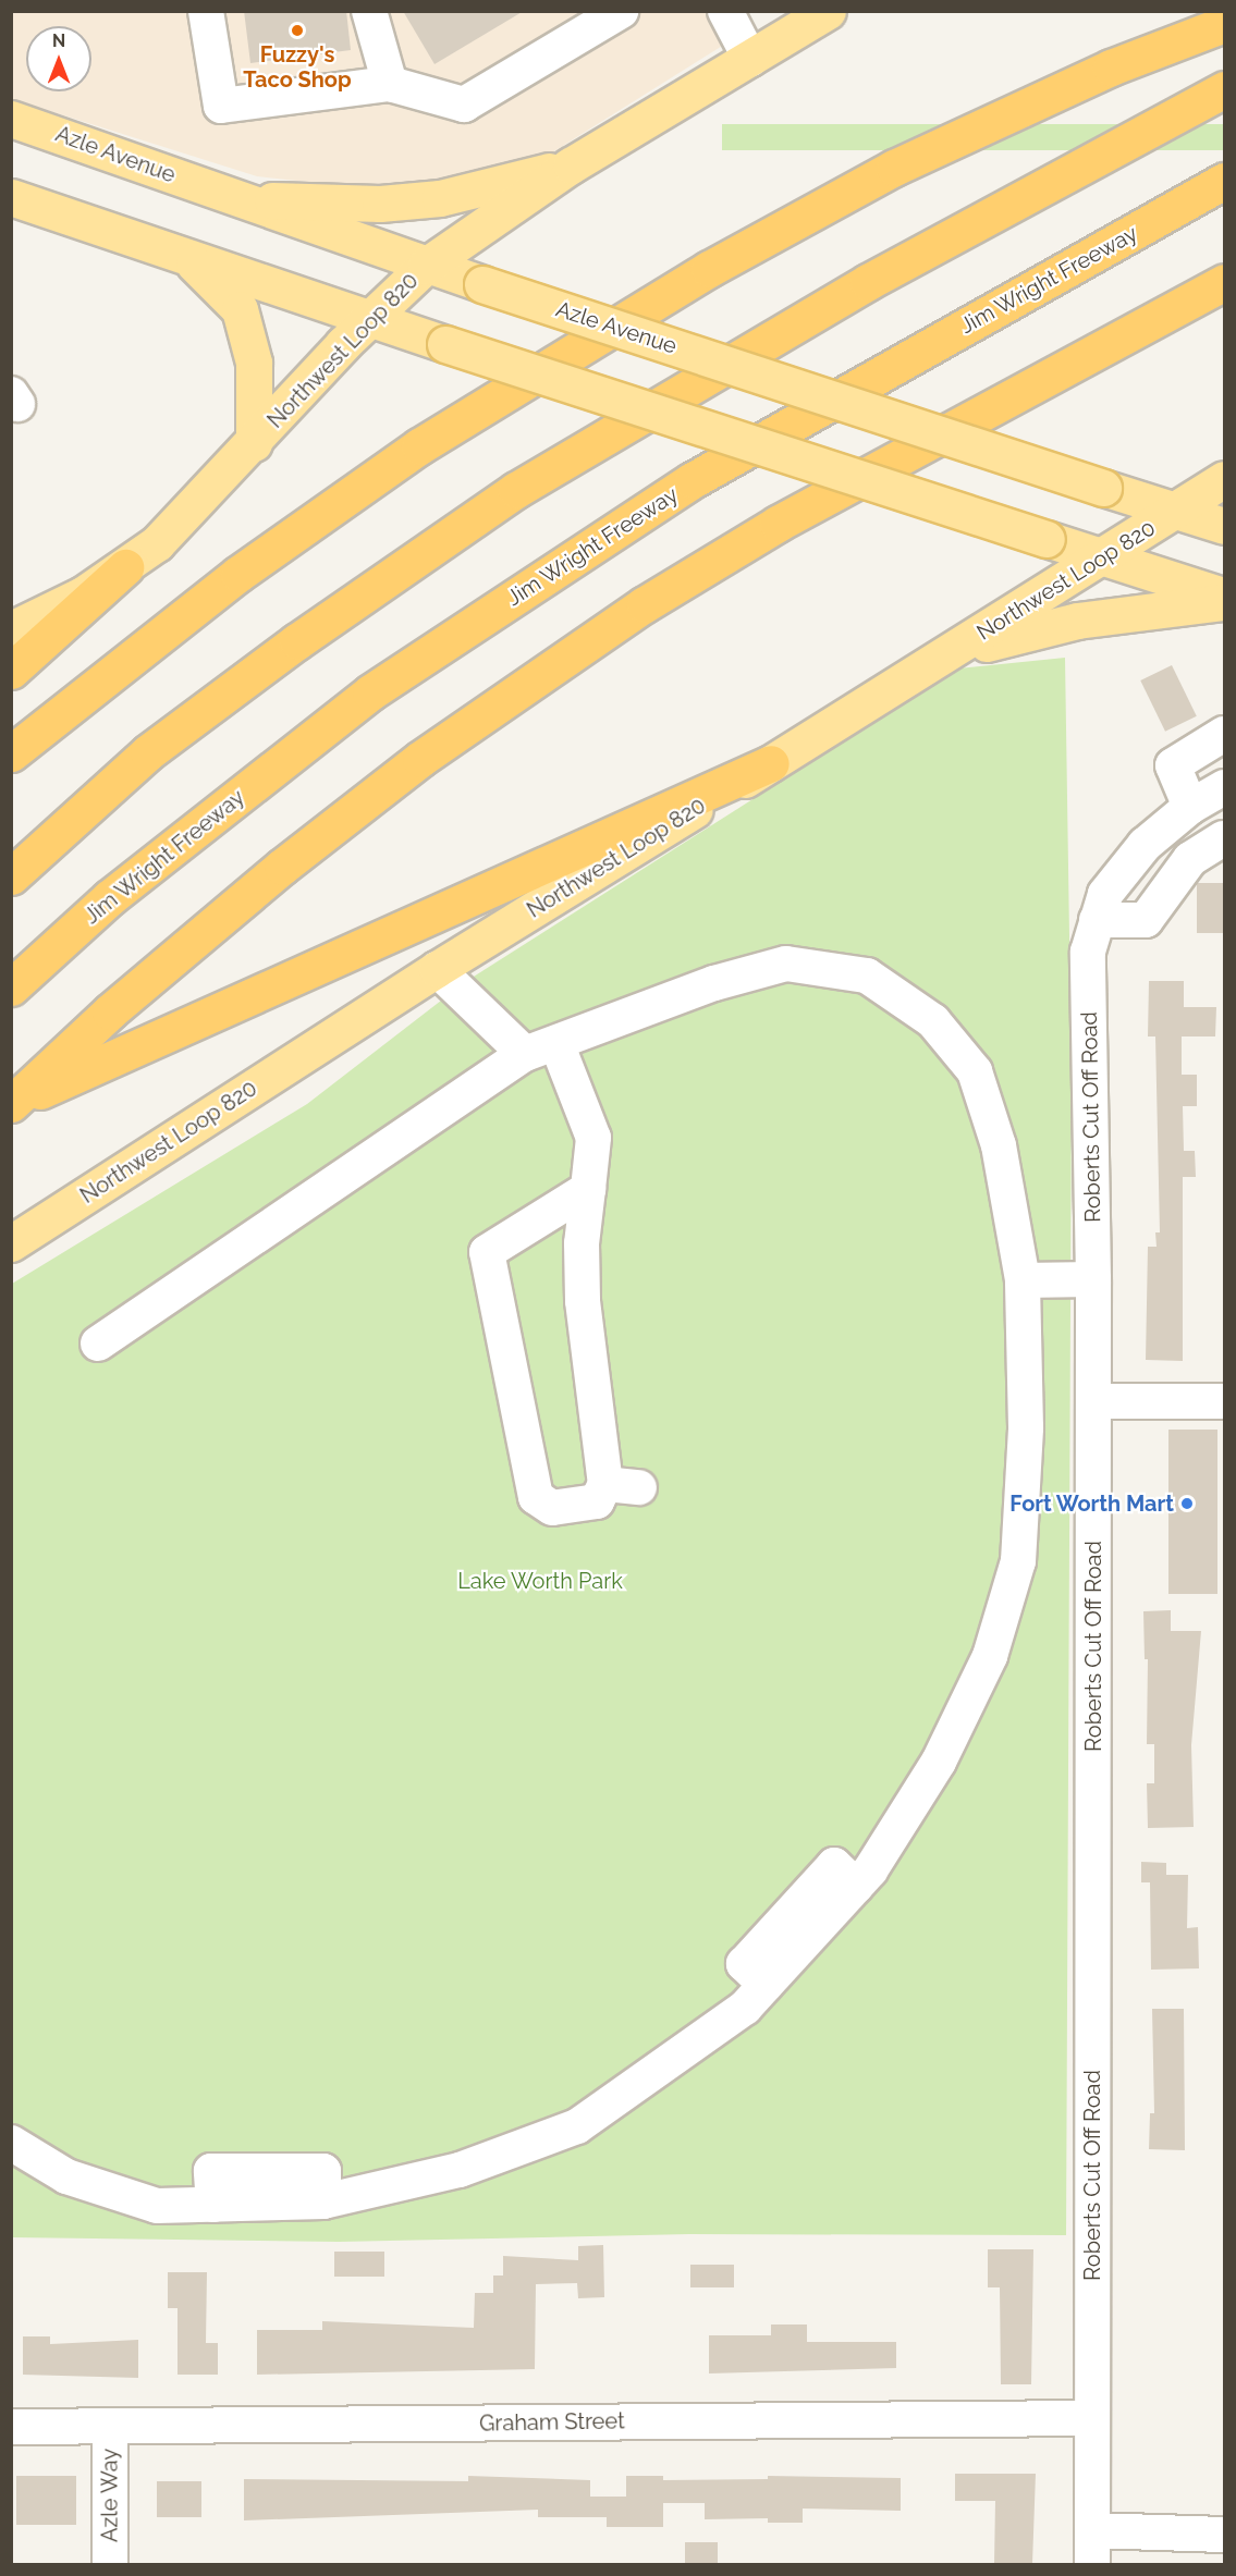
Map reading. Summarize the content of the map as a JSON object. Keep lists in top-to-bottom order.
{
  "streets": {
    "highway": ["Jim Wright Freeway"],
    "main road": ["Azle Avenue", "Northwest Loop 820"],
    "street": ["Roberts Cut Off Road", "Graham Street", "Azle Way"]
  },
  "crossings": [
    ["Azle Avenue", "Northwest Loop 820"],
    ["Roberts Cut Off Road", "Graham Street"],
    ["Graham Street", "Azle Way"]
  ],
  "parks": ["Lake Worth Park"],
  "places": ["Fuzzy's Taco Shop", "Fort Worth Mart"],
  "north": "top"
}
